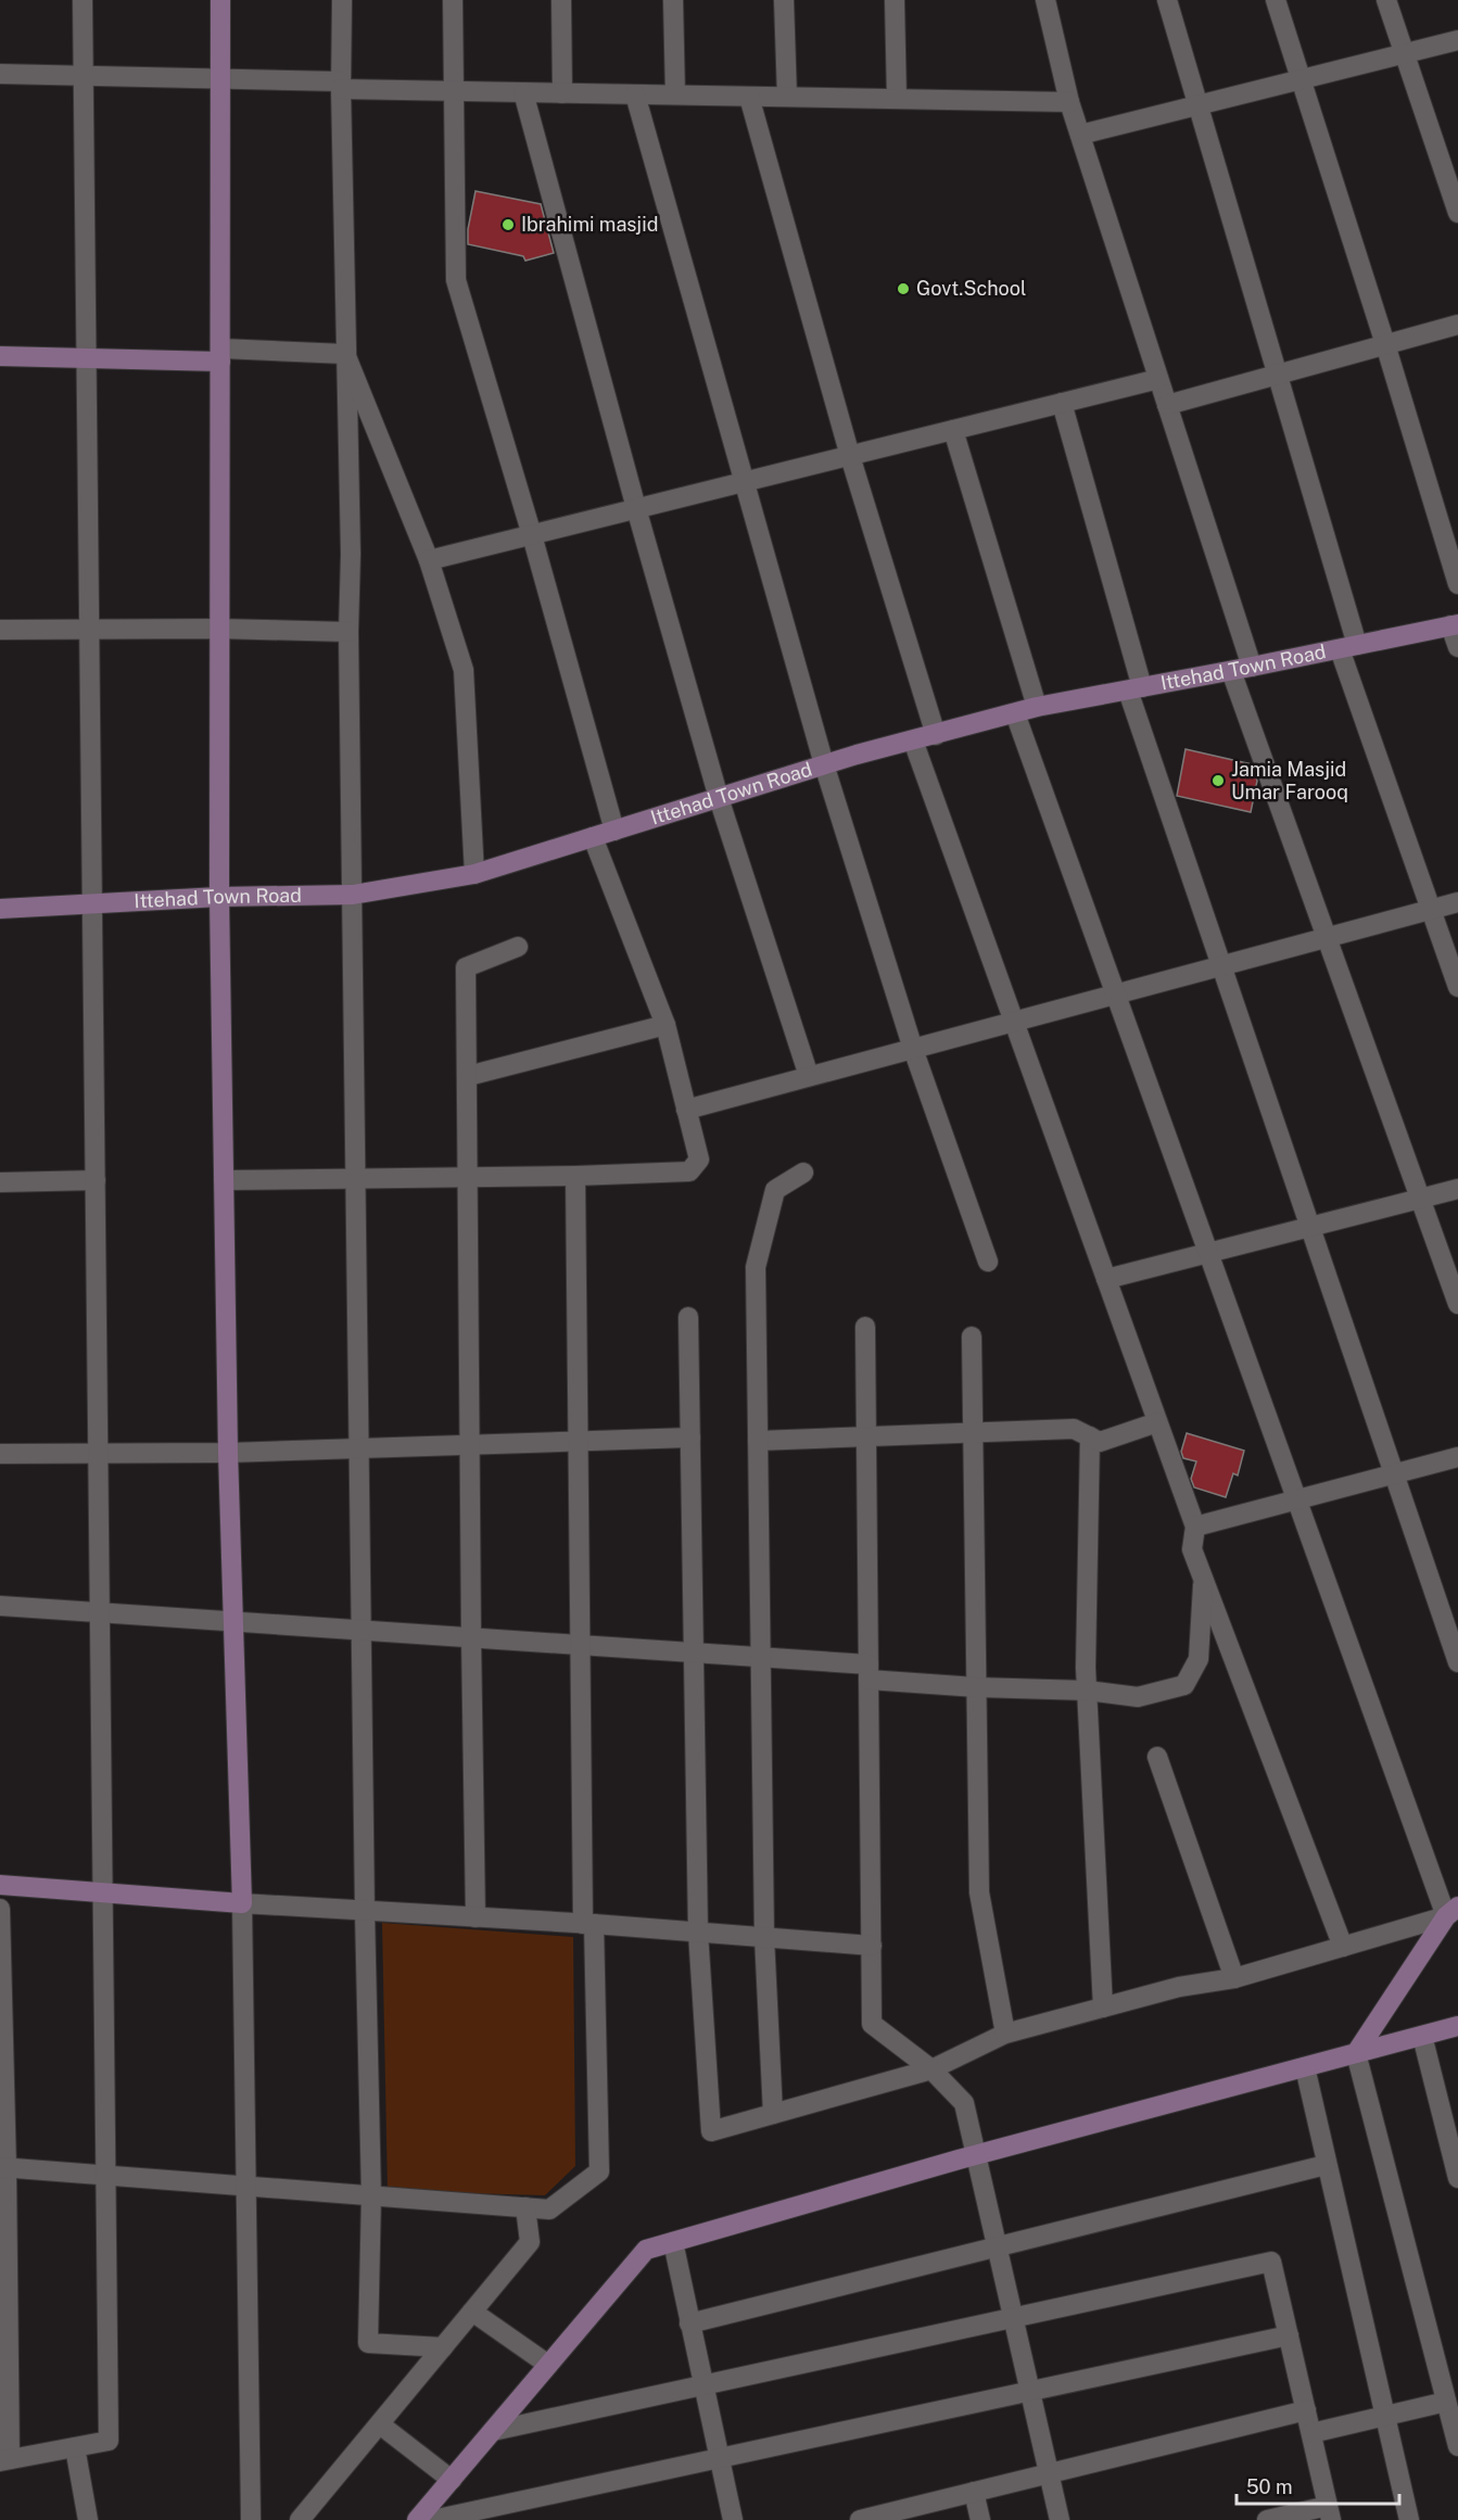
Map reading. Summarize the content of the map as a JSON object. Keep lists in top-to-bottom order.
{
  "streets": {
    "street": ["Ittehad Town Road"]
  },
  "places": ["Ibrahimi masjid", "Govt.School", "Jamia Masjid Umar Farooq"],
  "scale_bar": "50 m"
}
